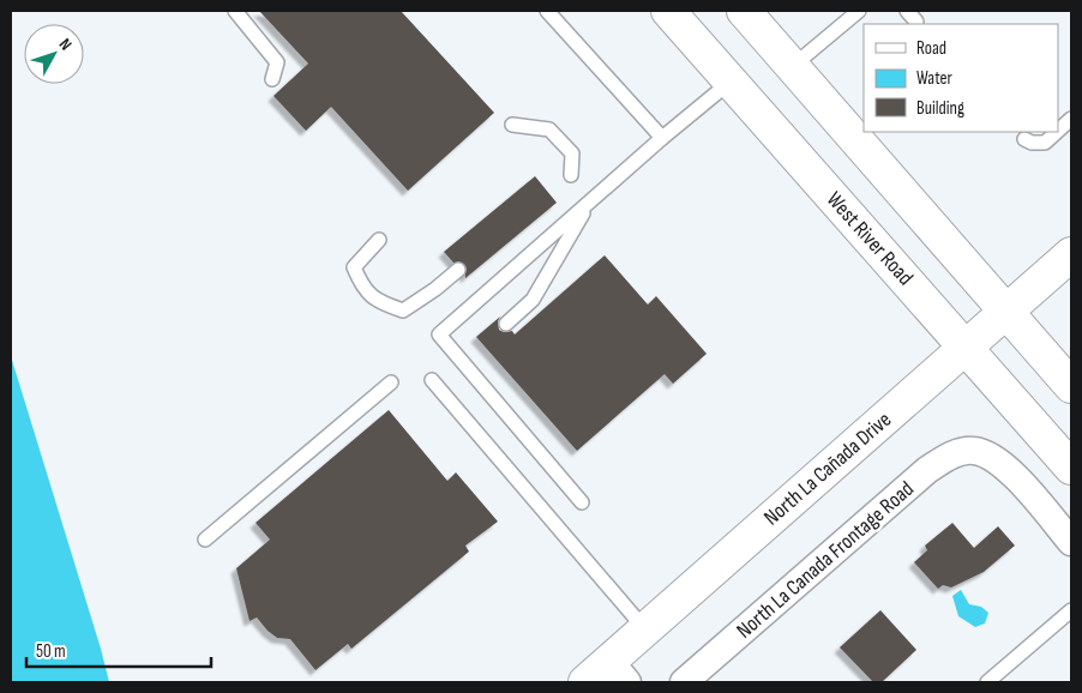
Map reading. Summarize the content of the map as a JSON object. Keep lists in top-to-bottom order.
{
  "streets": {
    "main road": ["West River Road", "North La Cañada Drive"],
    "street": ["North La Canada Frontage Road"]
  },
  "crossings": [
    ["West River Road", "North La Cañada Drive"]
  ],
  "legend": ["Road", "Water", "Building"],
  "scale_bar": "50 m",
  "north": "top right"
}
